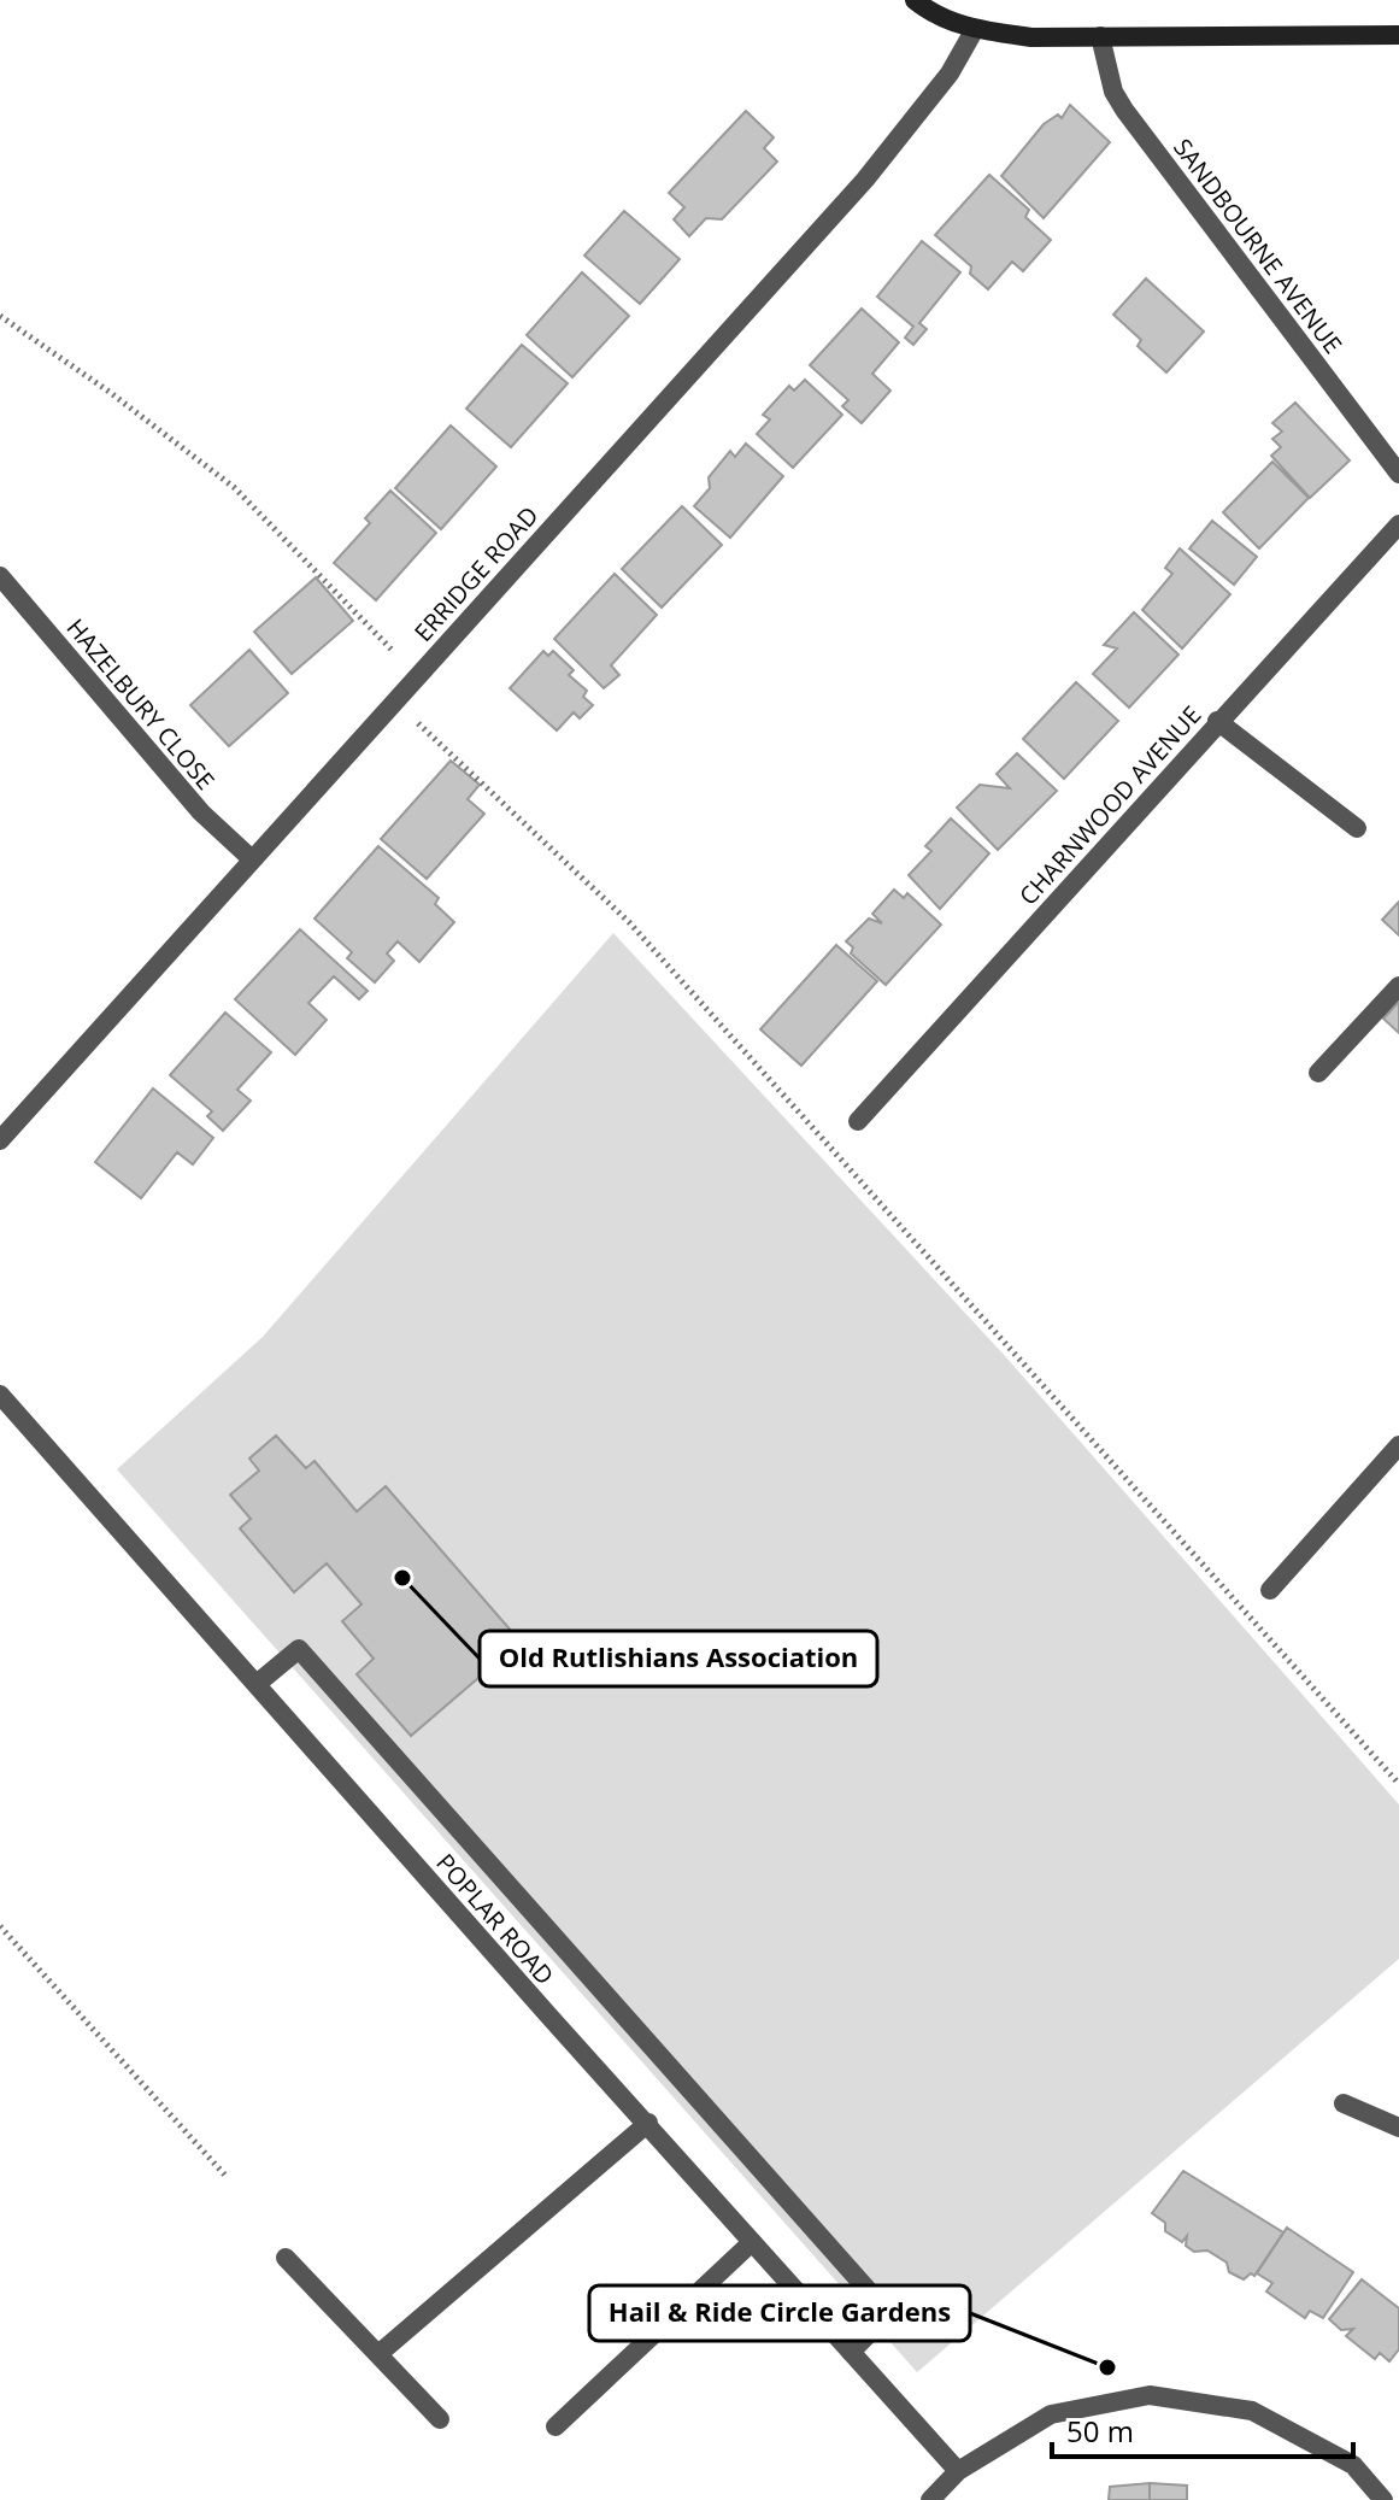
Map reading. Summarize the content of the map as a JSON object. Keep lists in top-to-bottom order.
{
  "streets": {
    "street": [
      "SANDBOURNE AVENUE",
      "ERRIDGE ROAD",
      "HAZELBURY CLOSE",
      "CHARNWOOD AVENUE",
      "POPLAR ROAD"
    ]
  },
  "crossings": [
    ["ERRIDGE ROAD", "HAZELBURY CLOSE"]
  ],
  "places": ["Old Rutlishians Association", "Hail & Ride Circle Gardens"],
  "scale_bar": "50 m"
}
